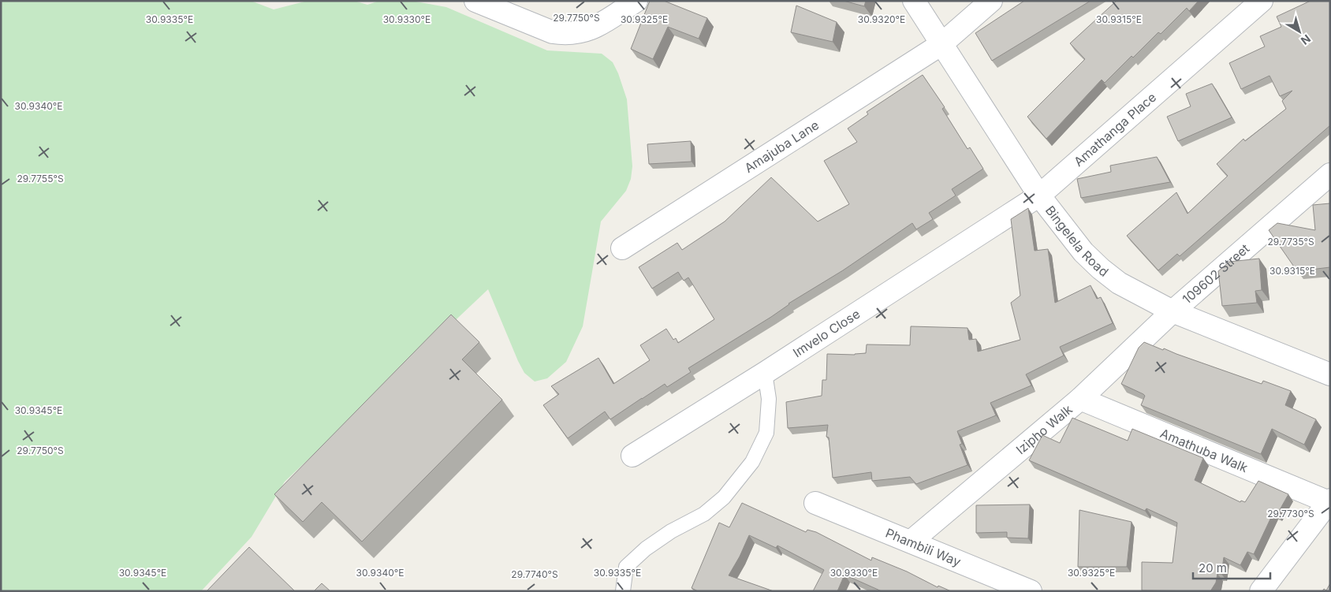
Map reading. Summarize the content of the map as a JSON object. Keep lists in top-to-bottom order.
{
  "streets": {
    "street": [
      "Amathanga Place",
      "Amajuba Lane",
      "Bingelela Road",
      "109602 Street",
      "Imvelo Close",
      "Izipho Walk",
      "Amathuba Walk",
      "Phambili Way"
    ]
  },
  "crossings": [
    ["Amathanga Place", "Bingelela Road"],
    ["Amathanga Place", "Imvelo Close"],
    ["Amajuba Lane", "Bingelela Road"],
    ["Bingelela Road", "109602 Street"],
    ["Bingelela Road", "Imvelo Close"],
    ["Bingelela Road", "Izipho Walk"],
    ["109602 Street", "Izipho Walk"],
    ["Izipho Walk", "Amathuba Walk"],
    ["Izipho Walk", "Phambili Way"]
  ],
  "scale_bar": "20 m",
  "north": "bottom right",
  "coordinates": [
    "29.7750°S",
    "30.9325°E",
    "30.9320°E",
    "30.9335°E",
    "30.9330°E",
    "30.9315°E",
    "30.9340°E",
    "29.7755°S",
    "29.7735°S",
    "30.9345°E",
    "29.7730°S",
    "29.7740°S"
  ]
}
